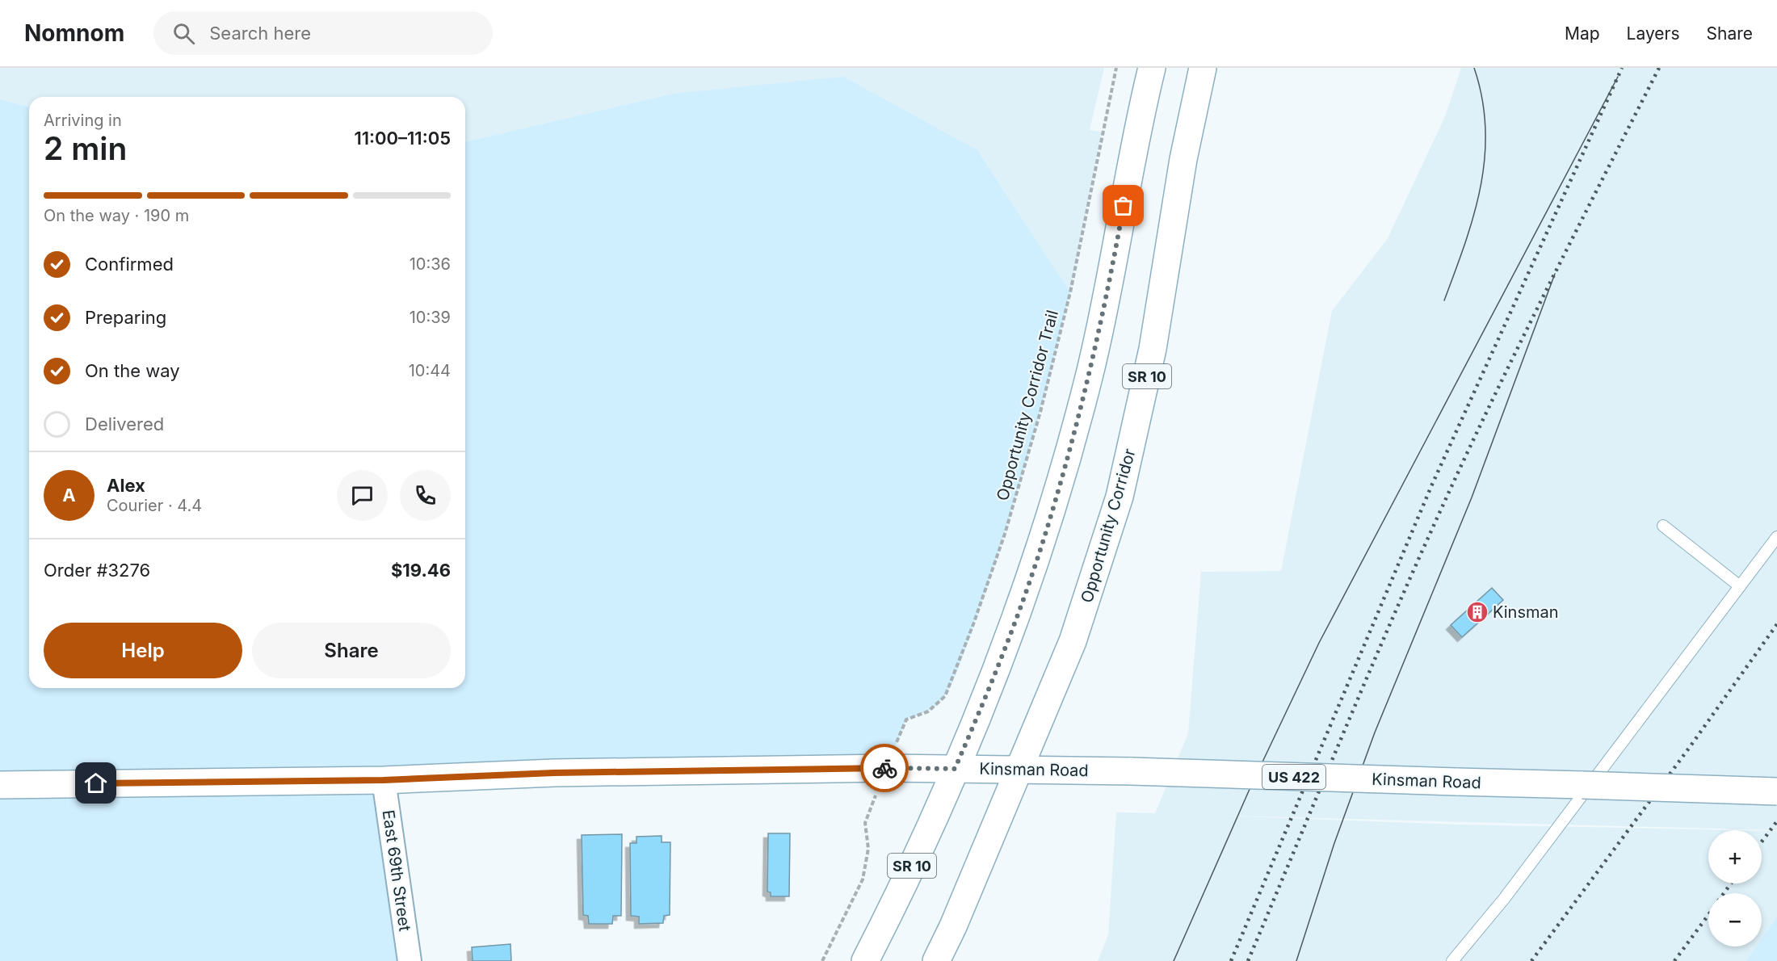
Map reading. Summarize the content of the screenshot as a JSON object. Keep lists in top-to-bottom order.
{
  "streets": {
    "main road": [
      "SR 10",
      "Opportunity Corridor",
      "Kinsman Road",
      "US 422"
    ],
    "street": ["East 69th Street"],
    "path": ["Opportunity Corridor Trail"]
  },
  "crossings": [
    ["SR 10", "Kinsman Road"],
    ["Opportunity Corridor", "Kinsman Road"],
    ["Kinsman Road", "East 69th Street"]
  ],
  "places": {
    "building": ["Kinsman"]
  },
  "page": {
    "header": "Nomnom",
    "search": "Search here",
    "nav": ["Map", "Layers", "Share"],
    "heading": ["2 min", "Arriving in", "11:00–11:05"],
    "panel": [
      "Alex",
      "Courier · 4.4",
      "Order #3276",
      "$19.46"
    ],
    "bar": "On the way · 190 m",
    "list": [
      ["Confirmed", "10:36"],
      ["Preparing", "10:39"],
      ["On the way", "10:44"],
      "Delivered"
    ],
    "round": "A",
    "buttons": ["Help", "Share"],
    "map_buttons": ["+", "−"]
  }
}
